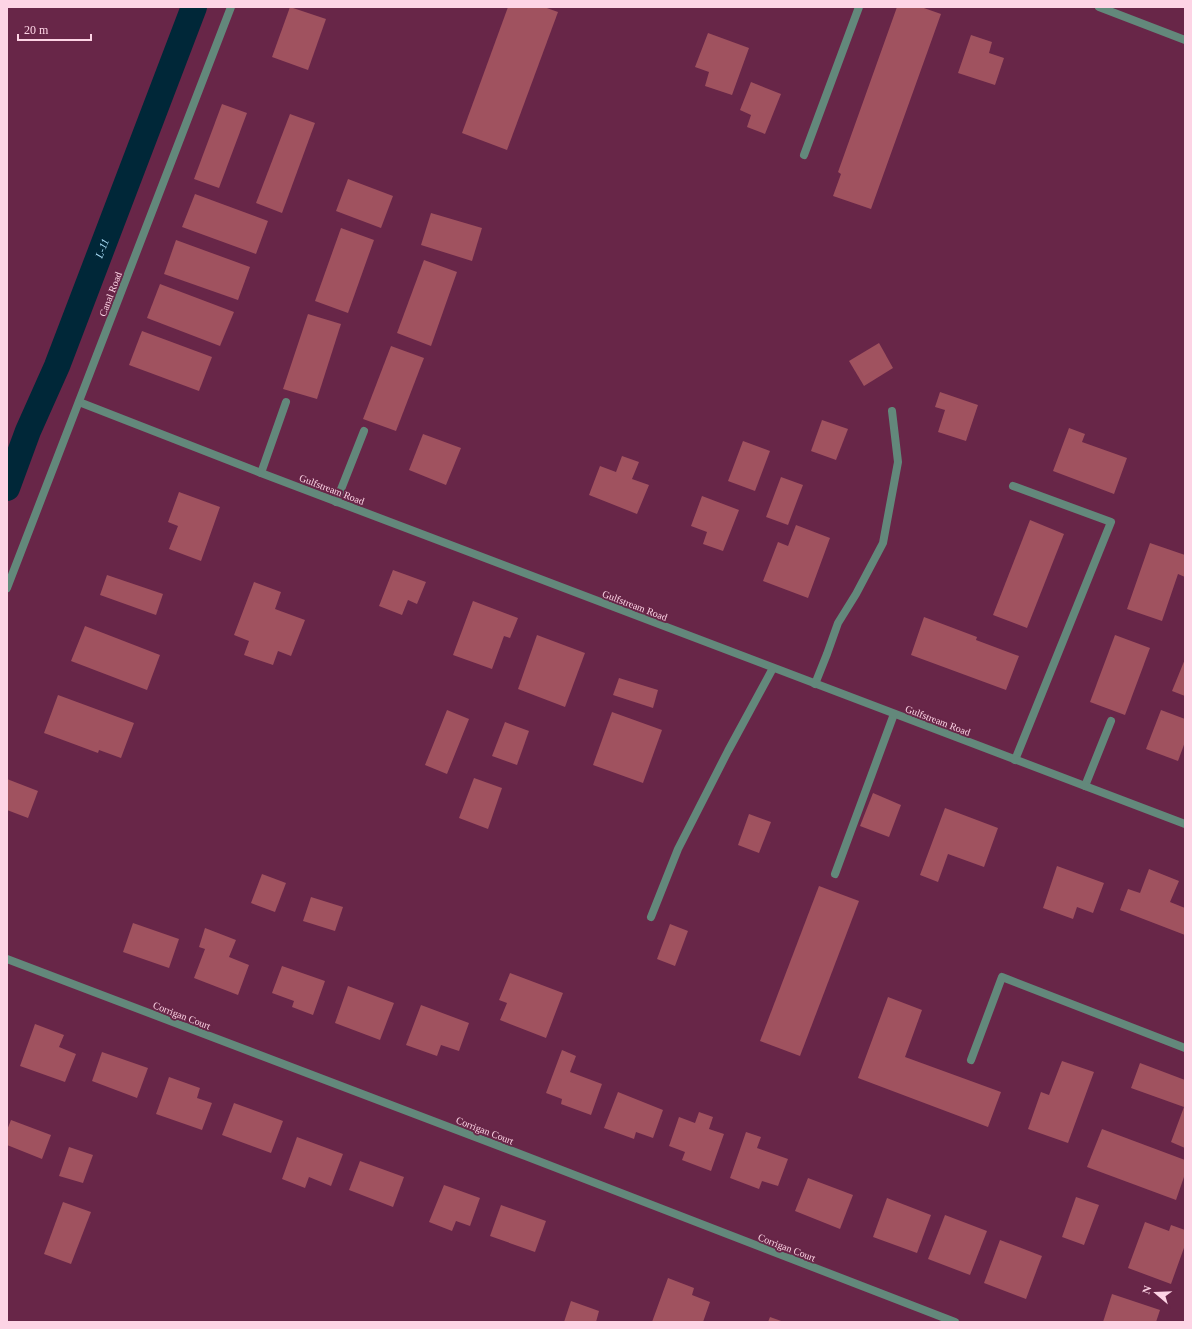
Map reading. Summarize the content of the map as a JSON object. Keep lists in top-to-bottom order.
{
  "streets": {
    "street": ["Canal Road", "Gulfstream Road", "Corrigan Court"]
  },
  "crossings": [
    ["Canal Road", "Gulfstream Road"]
  ],
  "water": ["L-11"],
  "scale_bar": "20 m",
  "north": "left"
}
